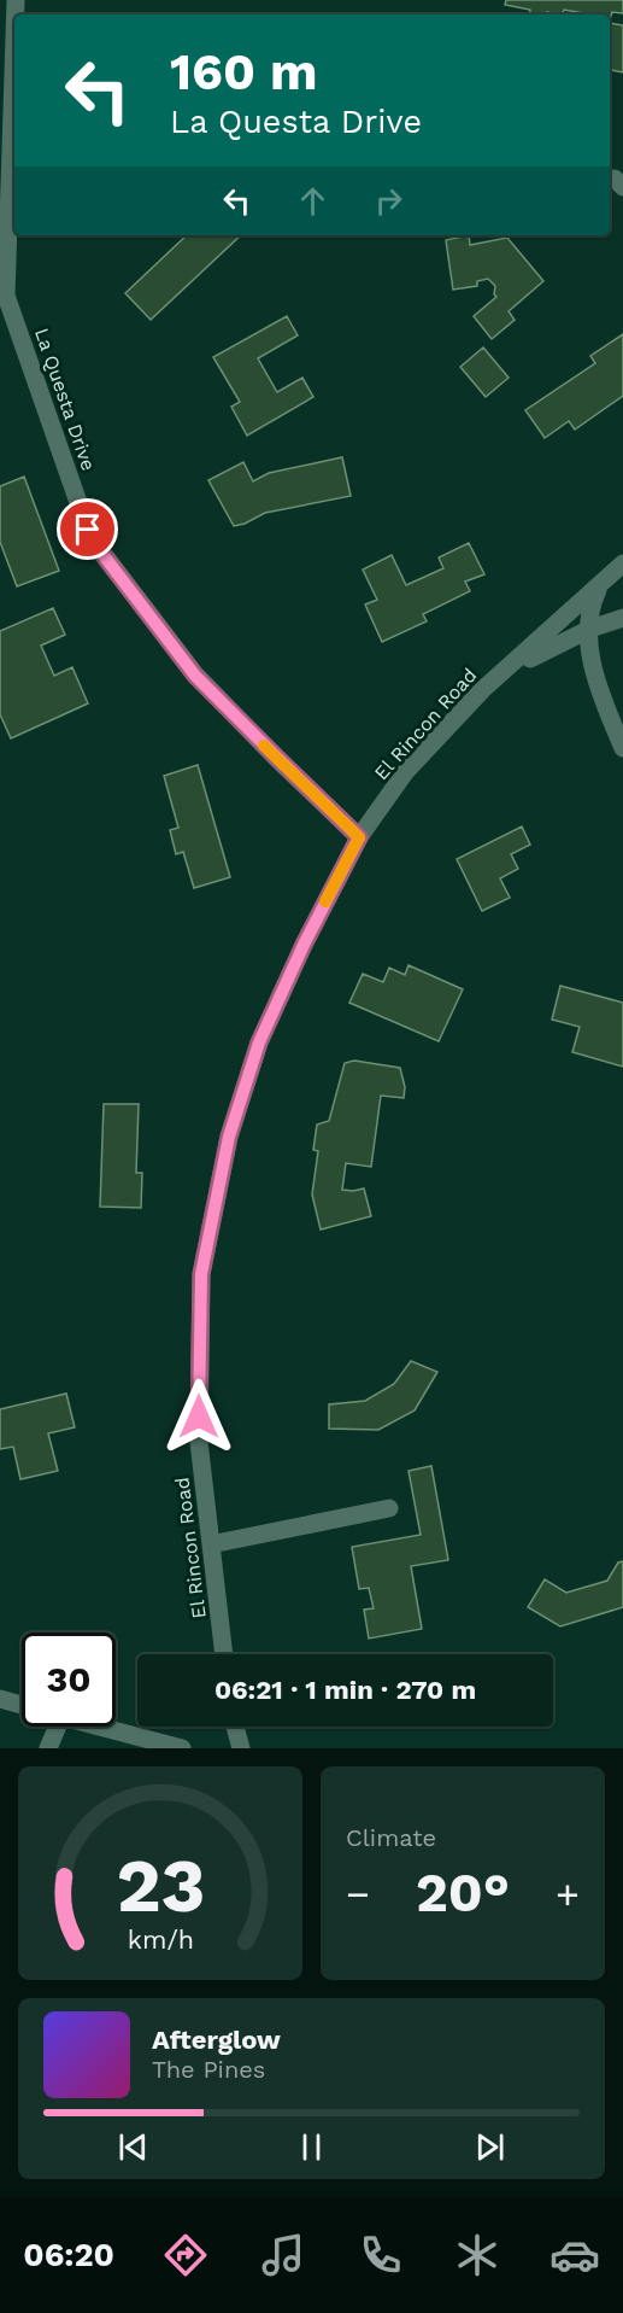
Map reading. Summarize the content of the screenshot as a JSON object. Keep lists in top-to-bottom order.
{
  "streets": {
    "street": ["La Questa Drive", "El Rincon Road"]
  },
  "crossings": [
    ["La Questa Drive", "El Rincon Road"]
  ],
  "page": {
    "turn": ["160 m", "La Questa Drive"],
    "limit": "30",
    "trip": "06:21 · 1 min · 270 m",
    "tile": "Climate",
    "heat": ["−", "20°", "+"],
    "song": ["Afterglow", "The Pines"],
    "tabs": "06:20",
    "gauge": ["23", "km/h"]
  }
}
